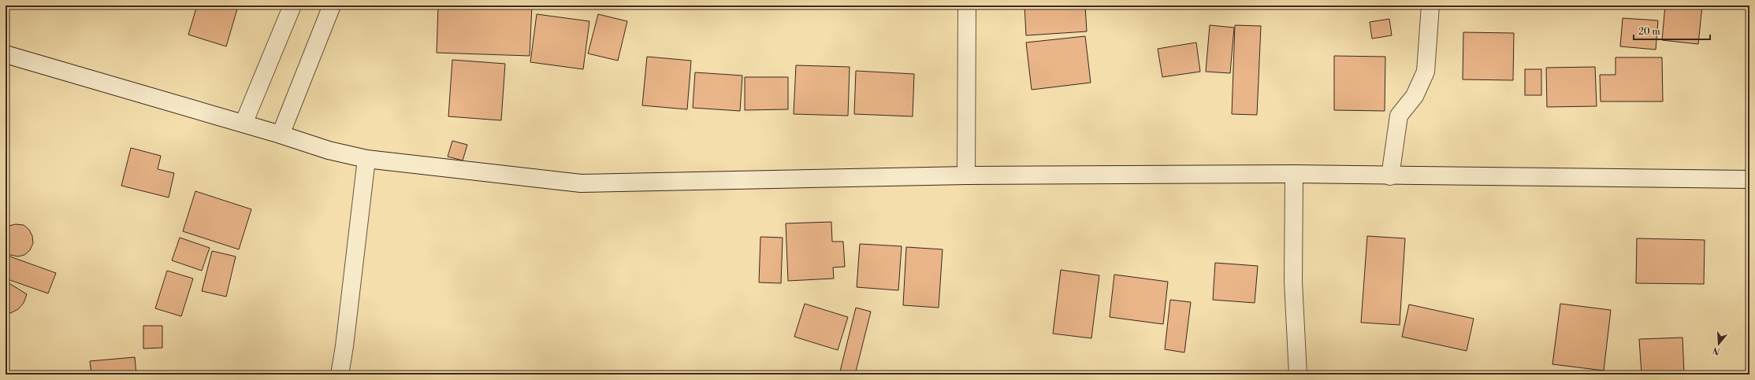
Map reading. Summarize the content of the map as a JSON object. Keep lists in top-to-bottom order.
{
  "scale_bar": "20 m",
  "north": "bottom"
}
